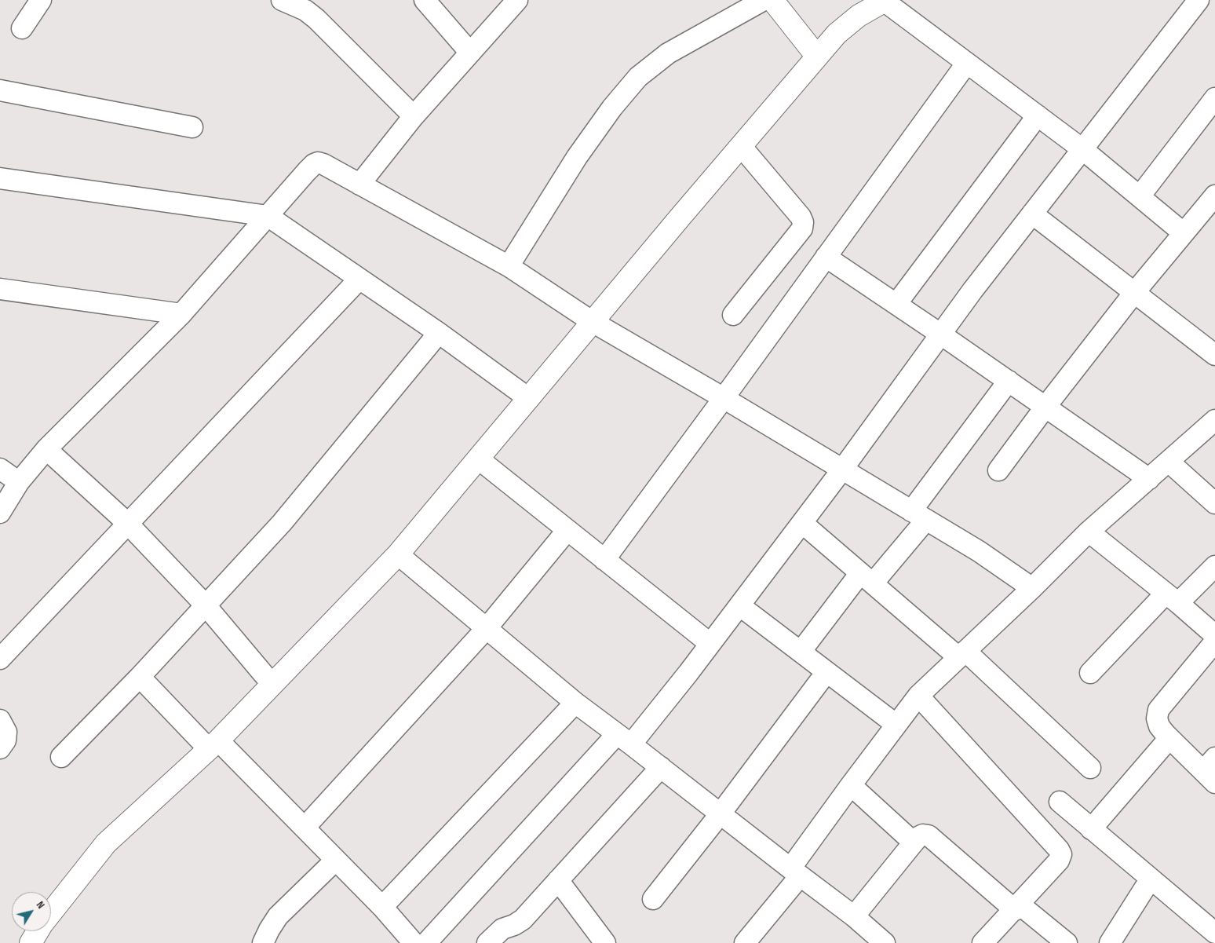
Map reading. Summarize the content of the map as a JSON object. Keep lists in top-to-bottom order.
{
  "north": "top right"
}
